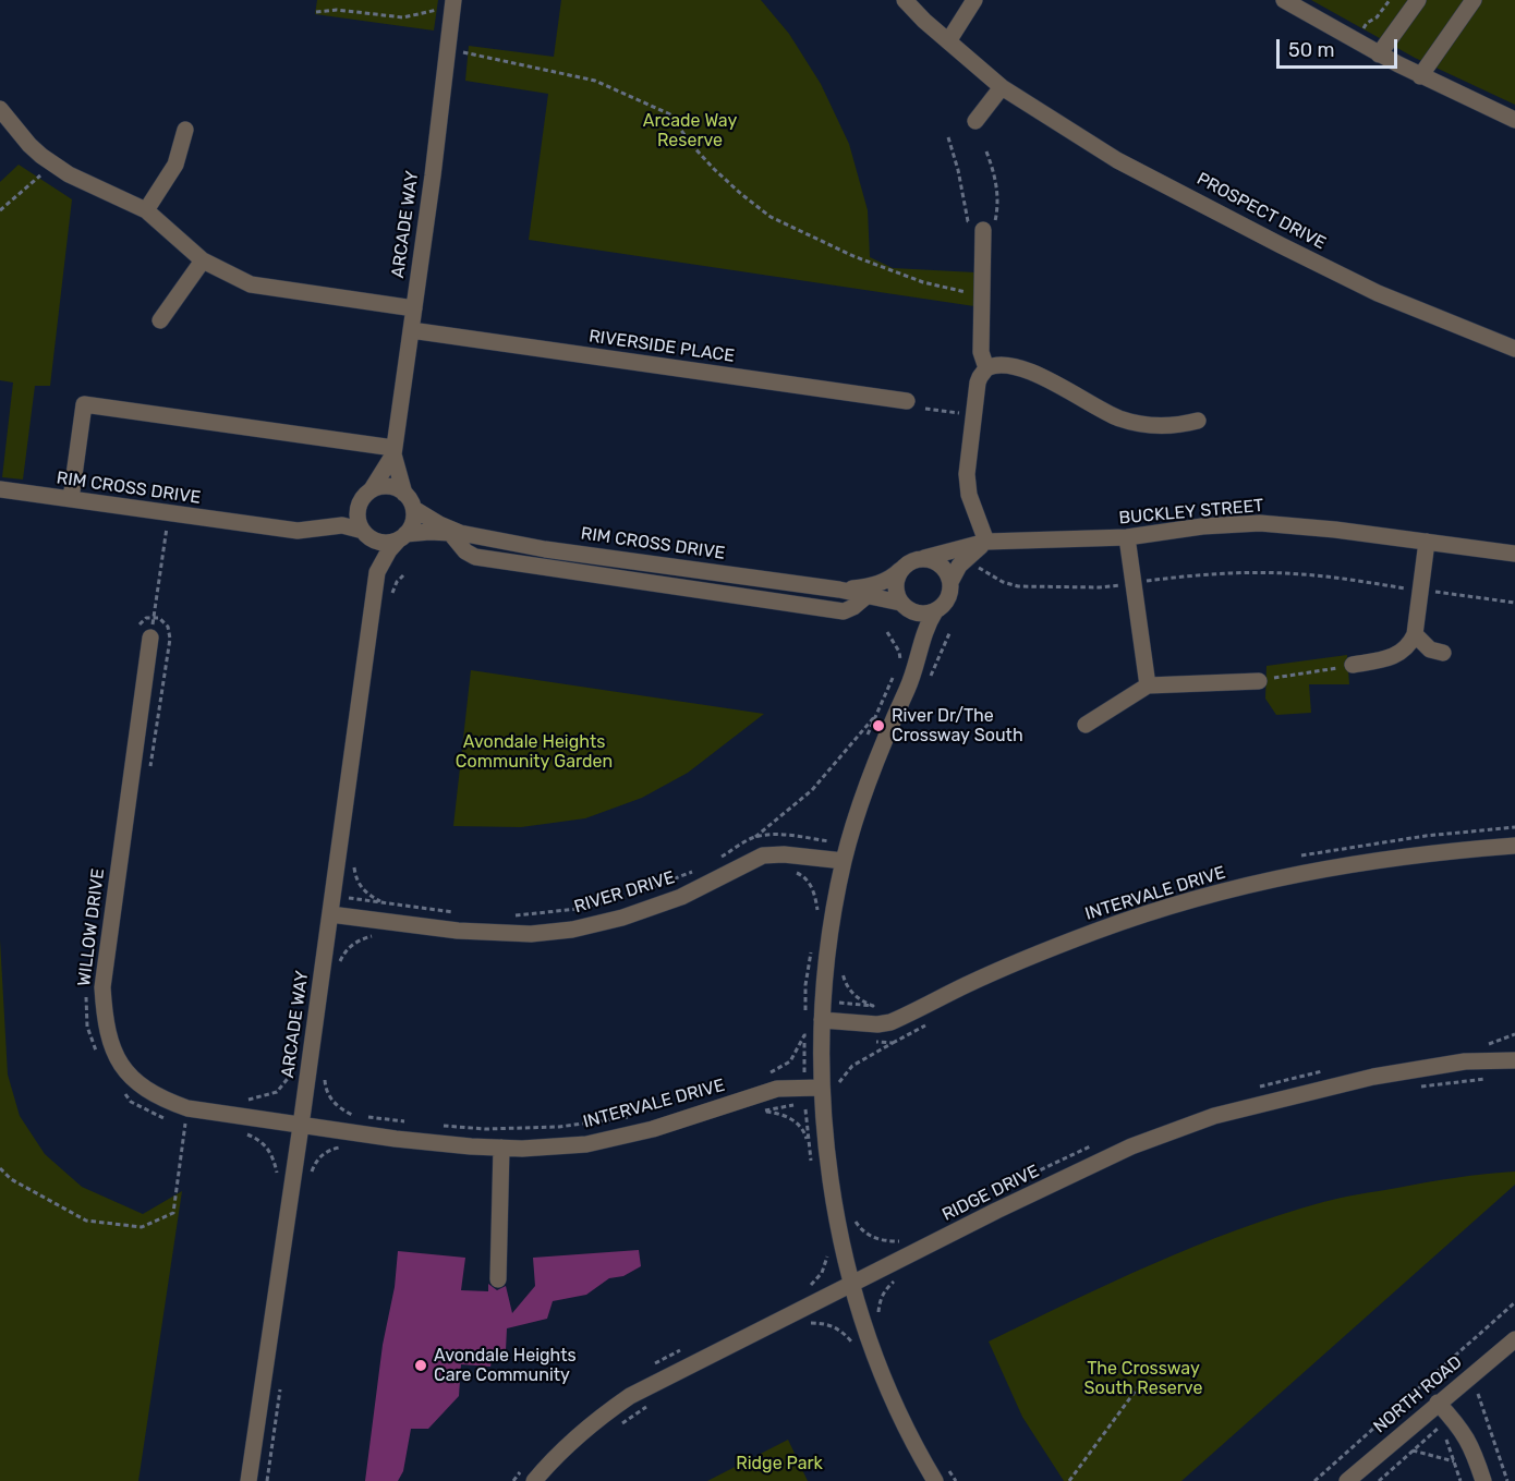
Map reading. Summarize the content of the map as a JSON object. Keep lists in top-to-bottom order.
{
  "streets": {
    "street": [
      "PROSPECT DRIVE",
      "ARCADE WAY",
      "RIVERSIDE PLACE",
      "RIM CROSS DRIVE",
      "BUCKLEY STREET",
      "RIVER DRIVE",
      "INTERVALE DRIVE",
      "WILLOW DRIVE",
      "RIDGE DRIVE",
      "NORTH ROAD"
    ]
  },
  "crossings": [
    ["ARCADE WAY", "RIVERSIDE PLACE"],
    ["ARCADE WAY", "RIM CROSS DRIVE"],
    ["ARCADE WAY", "RIVER DRIVE"],
    ["ARCADE WAY", "INTERVALE DRIVE"],
    ["ARCADE WAY", "WILLOW DRIVE"],
    ["RIM CROSS DRIVE", "BUCKLEY STREET"],
    ["INTERVALE DRIVE", "WILLOW DRIVE"]
  ],
  "parks": [
    "Arcade Way Reserve",
    "Avondale Heights Community Garden",
    "The Crossway South Reserve",
    "Ridge Park"
  ],
  "places": ["River Dr/The Crossway South", "Avondale Heights Care Community"],
  "scale_bar": "50 m"
}
